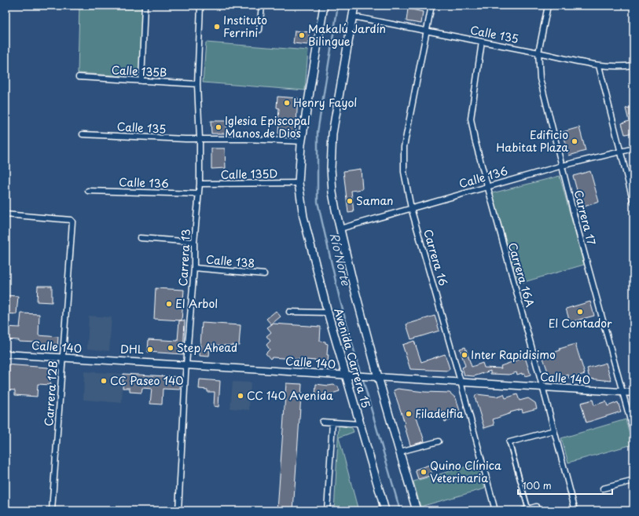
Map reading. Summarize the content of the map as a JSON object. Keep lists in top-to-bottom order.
{
  "streets": {
    "main road": ["Avenida Carrera 15"],
    "street": [
      "Calle 135",
      "Calle 135B",
      "Calle 135D",
      "Calle 136",
      "Carrera 17",
      "Carrera 13",
      "Carrera 16",
      "Calle 138",
      "Carrera 16A",
      "Calle 140",
      "Carrera 12B"
    ]
  },
  "crossings": [
    ["Calle 135", "Carrera 17"],
    ["Calle 135", "Carrera 13"],
    ["Calle 135", "Carrera 16"],
    ["Calle 135", "Carrera 16A"],
    ["Calle 135", "Avenida Carrera 15"],
    ["Calle 135B", "Carrera 13"],
    ["Calle 135D", "Carrera 13"],
    ["Calle 135D", "Avenida Carrera 15"],
    ["Calle 136", "Carrera 17"],
    ["Calle 136", "Carrera 13"],
    ["Calle 136", "Carrera 16"],
    ["Calle 136", "Carrera 16A"],
    ["Calle 136", "Avenida Carrera 15"],
    ["Carrera 17", "Calle 140"],
    ["Carrera 13", "Calle 138"],
    ["Carrera 13", "Calle 140"],
    ["Carrera 16", "Calle 140"],
    ["Carrera 16A", "Calle 140"],
    ["Calle 140", "Avenida Carrera 15"],
    ["Calle 140", "Carrera 12B"]
  ],
  "water": ["Río Norte"],
  "places": [
    "Instituto Ferrini",
    "Makalú Jardín Bilingue",
    "Henry Fayol",
    "Iglesia Episcopal Manos de Dios",
    "Edificio Habitat Plaza",
    "Saman",
    "El Arbol",
    "El Contador",
    "Step Ahead",
    "DHL",
    "Inter Rapidisimo",
    "CC Paseo 140",
    "CC 140 Avenida",
    "Filadelfia",
    "Quino Clínica Veterinaria"
  ],
  "scale_bar": "100 m"
}
